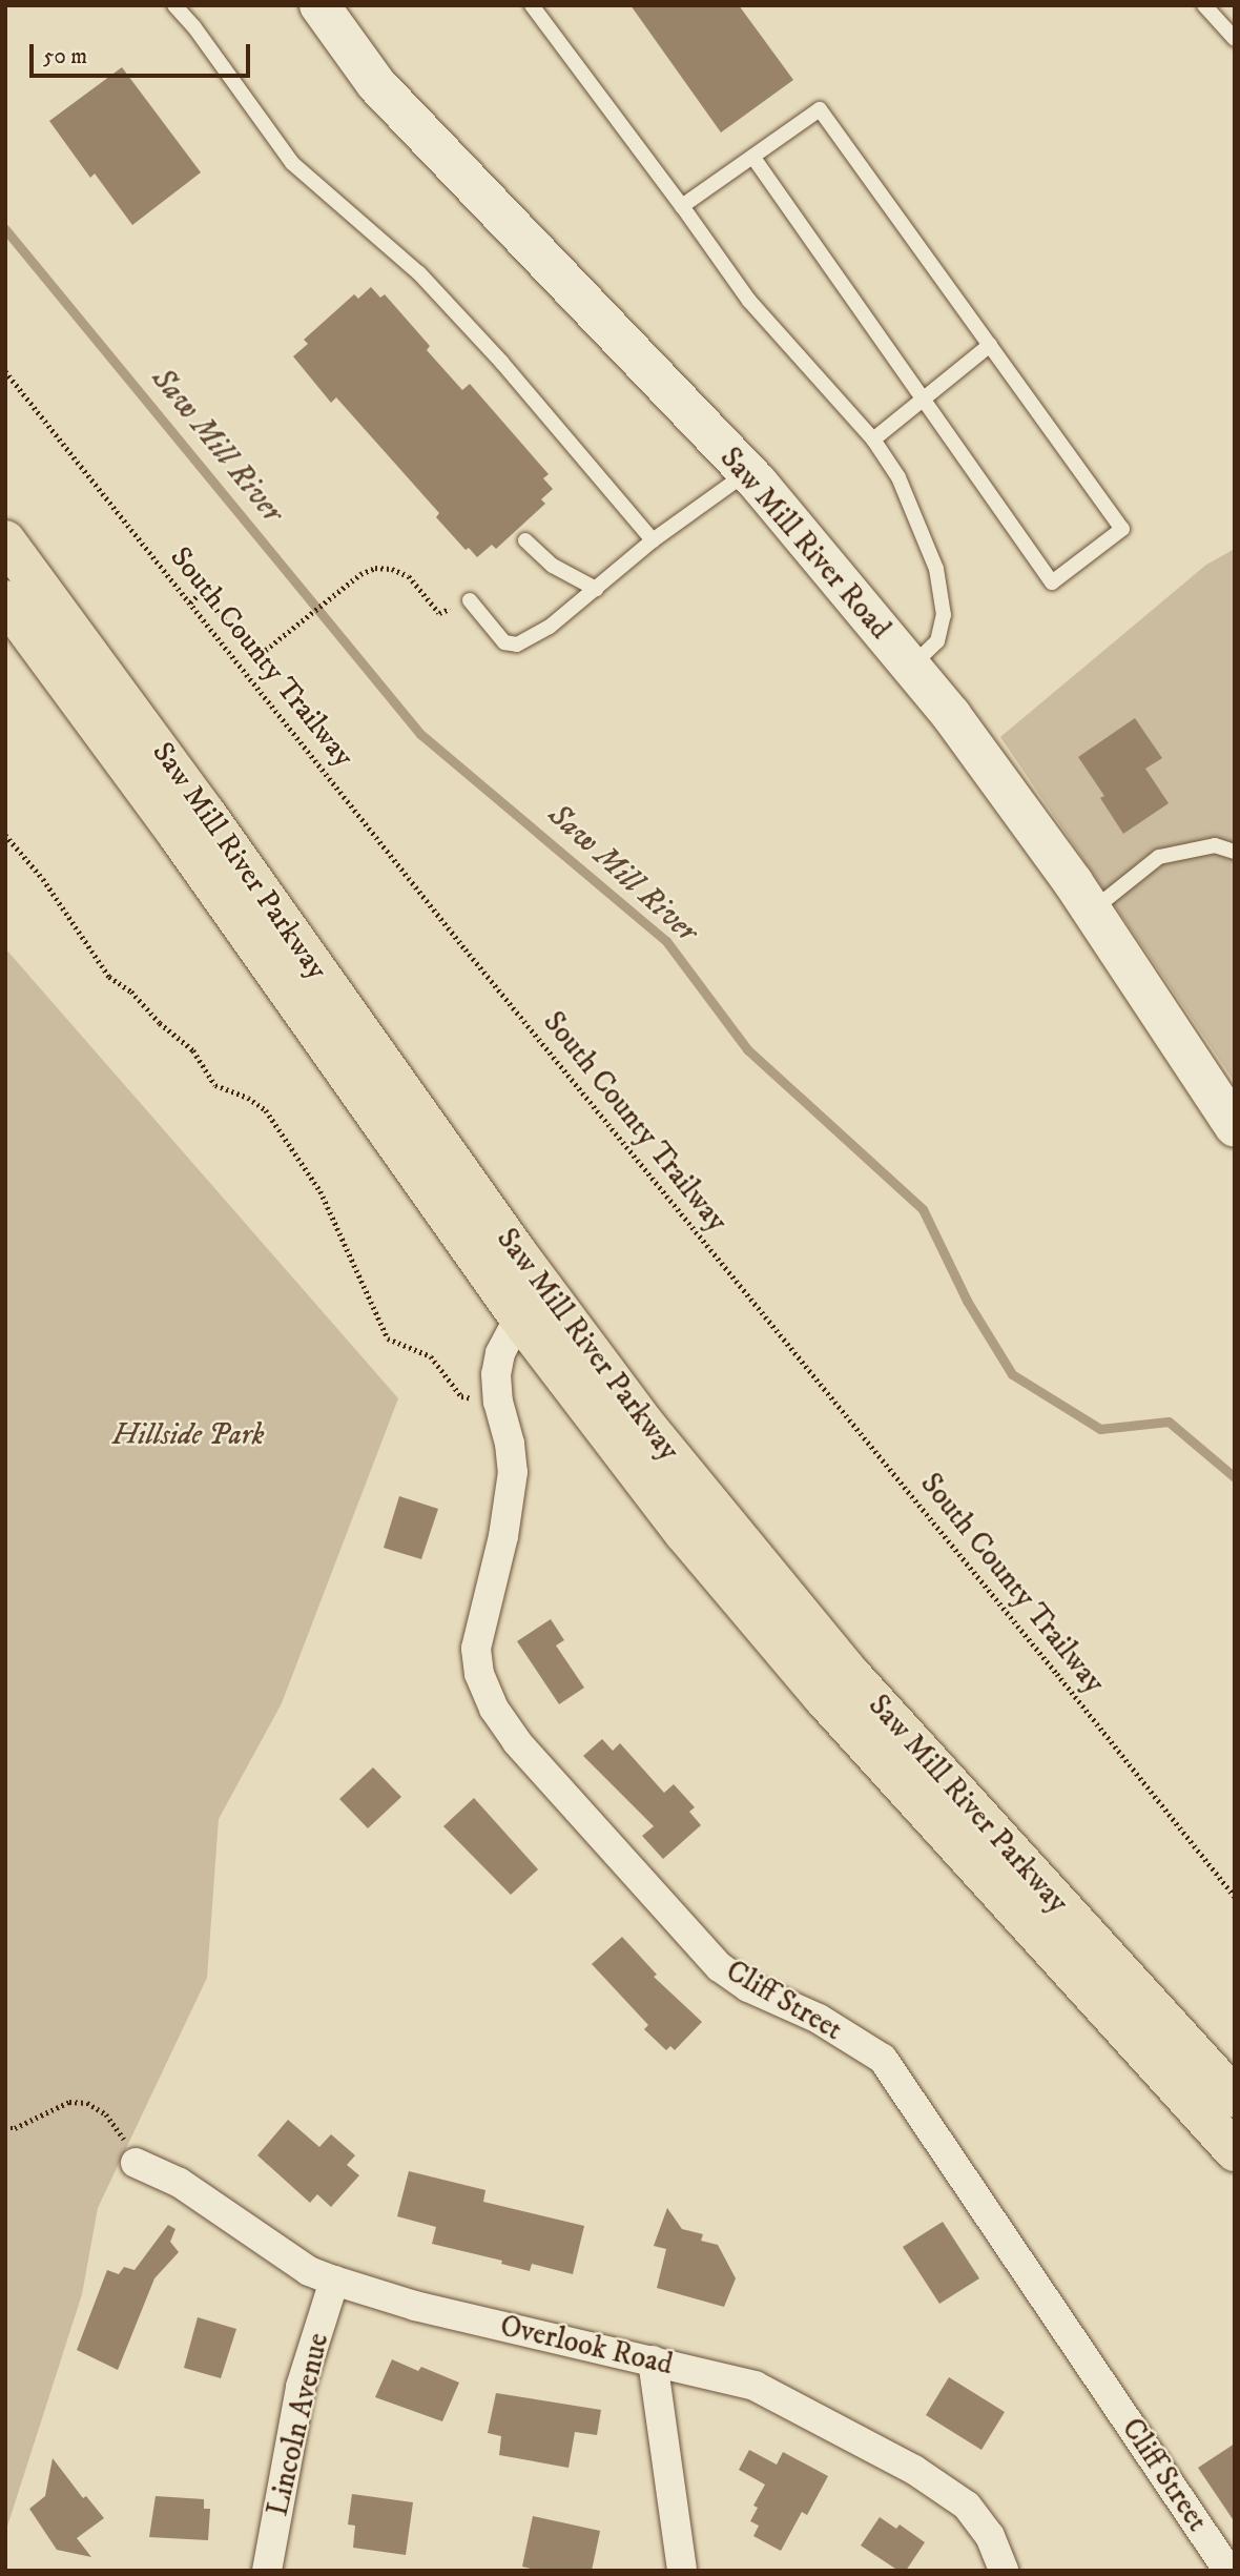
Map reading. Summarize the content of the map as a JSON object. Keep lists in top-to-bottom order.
{
  "streets": {
    "highway": ["Saw Mill River Parkway"],
    "main road": ["Saw Mill River Road"],
    "street": ["Cliff Street", "Overlook Road", "Lincoln Avenue"],
    "path": ["South County Trailway"]
  },
  "crossings": [
    ["Saw Mill River Parkway", "Cliff Street"],
    ["Overlook Road", "Lincoln Avenue"]
  ],
  "water": ["Saw Mill River"],
  "parks": ["Hillside Park"],
  "scale_bar": "50 m"
}
